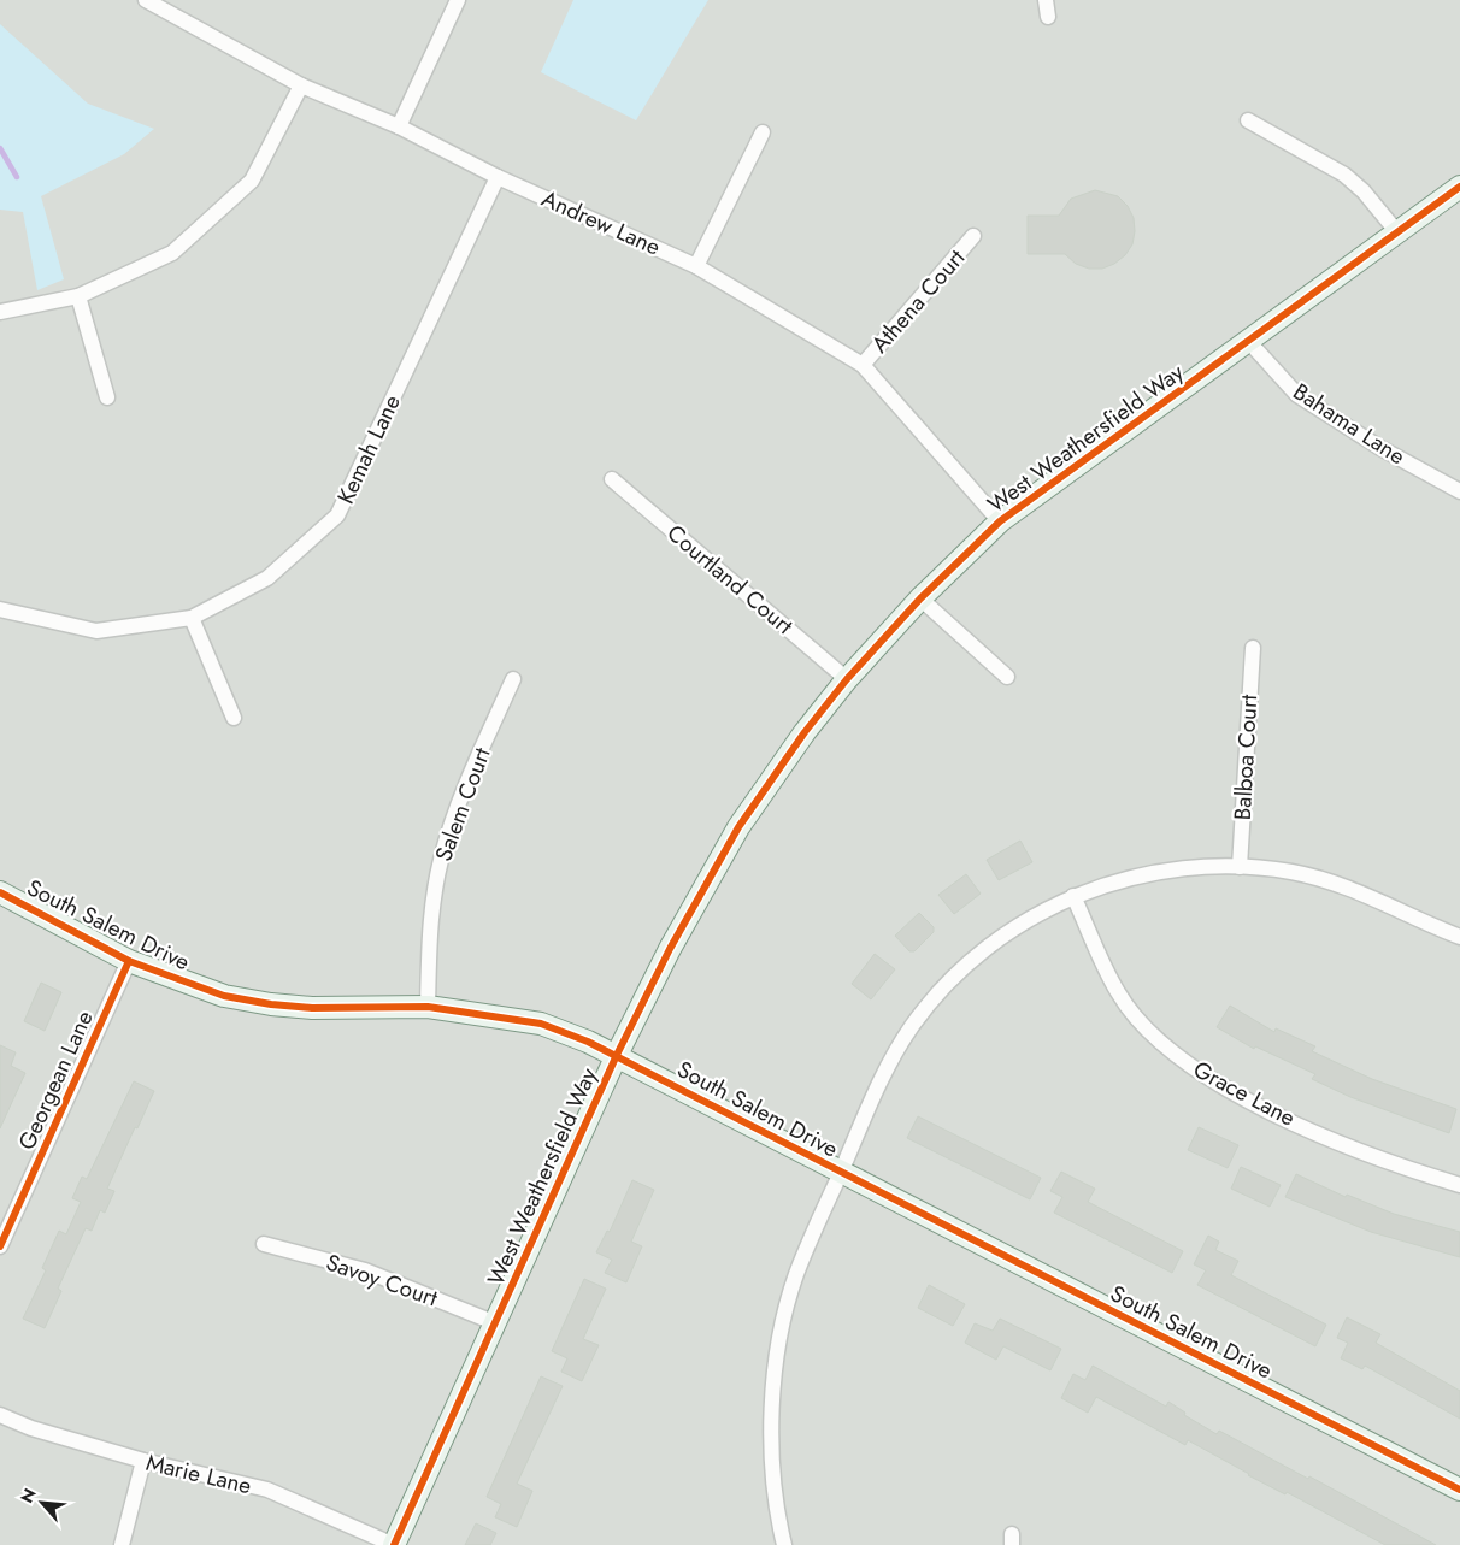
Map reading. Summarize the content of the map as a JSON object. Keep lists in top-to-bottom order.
{
  "streets": {
    "street": [
      "Andrew Lane",
      "Athena Court",
      "Bahama Lane",
      "West Weathersfield Way",
      "Kemah Lane",
      "Courtland Court",
      "Balboa Court",
      "Salem Court",
      "South Salem Drive",
      "Georgean Lane",
      "Grace Lane",
      "Savoy Court",
      "Marie Lane"
    ]
  },
  "crossings": [
    ["Andrew Lane", "Athena Court"],
    ["Andrew Lane", "West Weathersfield Way"],
    ["Andrew Lane", "Kemah Lane"],
    ["Bahama Lane", "West Weathersfield Way"],
    ["West Weathersfield Way", "Courtland Court"],
    ["West Weathersfield Way", "South Salem Drive"],
    ["West Weathersfield Way", "Savoy Court"],
    ["West Weathersfield Way", "Marie Lane"],
    ["Salem Court", "South Salem Drive"],
    ["South Salem Drive", "Georgean Lane"]
  ],
  "north": "top left"
}
